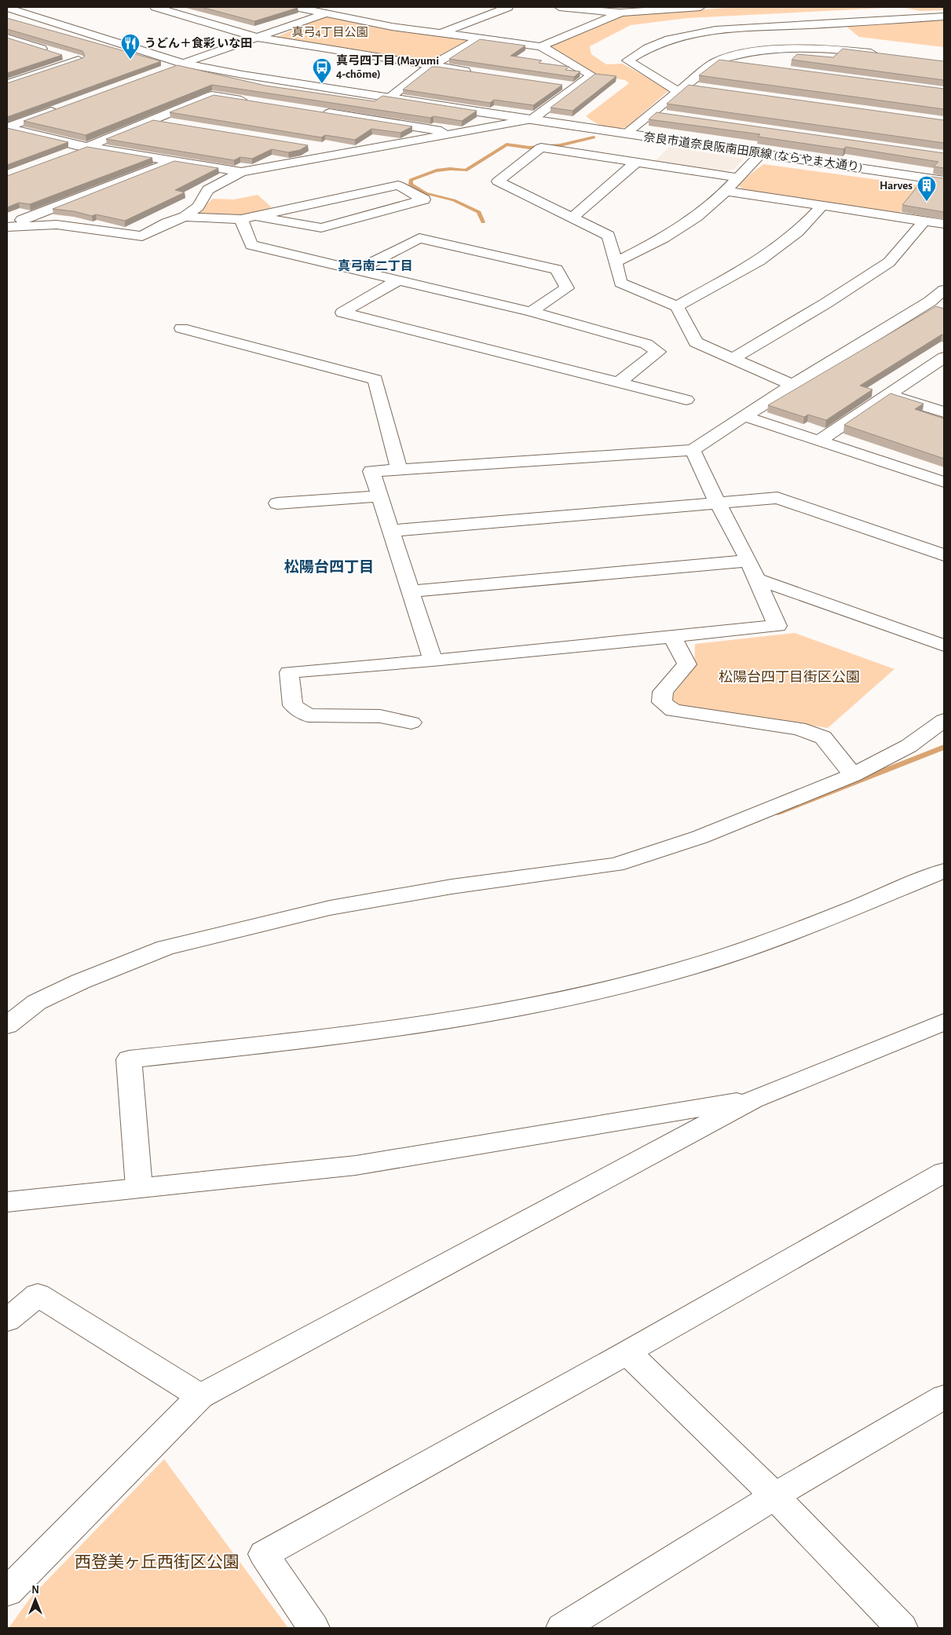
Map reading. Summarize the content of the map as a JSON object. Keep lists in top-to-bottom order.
{
  "streets": {
    "street": ["奈良市道奈良阪南田原線 (ならやま大通り)"]
  },
  "districts": ["真弓南二丁目", "松陽台四丁目"],
  "parks": ["真弓4丁目公園", "松陽台四丁目街区公園", "西登美ヶ丘西街区公園"],
  "places": {
    "restaurant": ["うどん＋食彩 いな田"],
    "bus stop": ["真弓四丁目 (Mayumi 4-chōme)"],
    "building": ["Harves"]
  },
  "north": "top"
}
